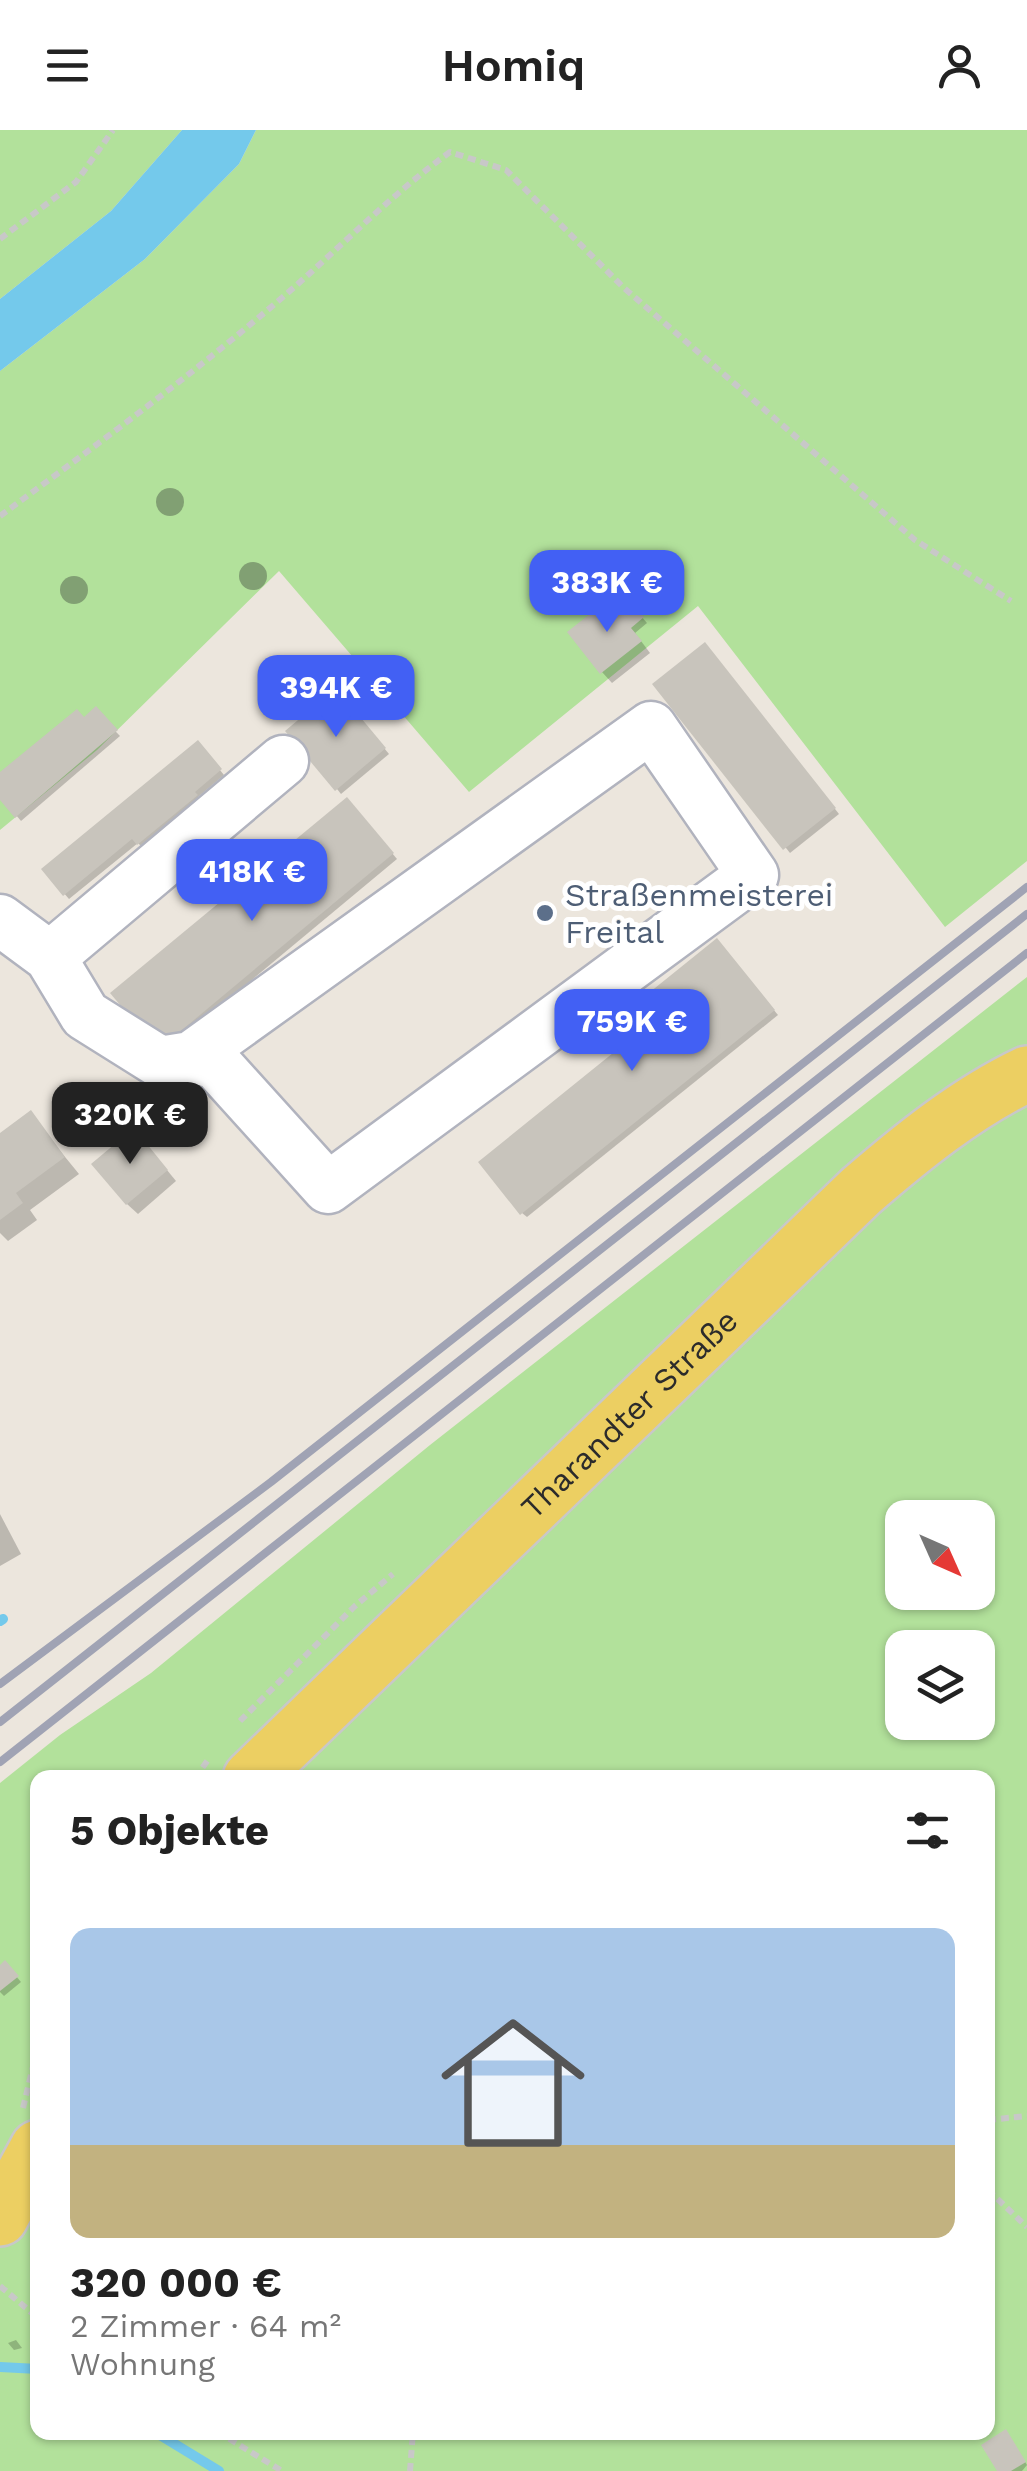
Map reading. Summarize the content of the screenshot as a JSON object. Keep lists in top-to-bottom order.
{
  "streets": {
    "main road": ["Tharandter Straße"]
  },
  "places": ["Straßenmeisterei Freital"],
  "north": "bottom right",
  "page": {
    "header": "Homiq",
    "price": [
      "383K €",
      "394K €",
      "418K €",
      "759K €",
      "320K €"
    ],
    "heading": "5 Objekte",
    "list": [
      {
        "name": "320 000 €",
        "note": "2 Zimmer · 64 m² · Wohnung"
      }
    ]
  }
}
